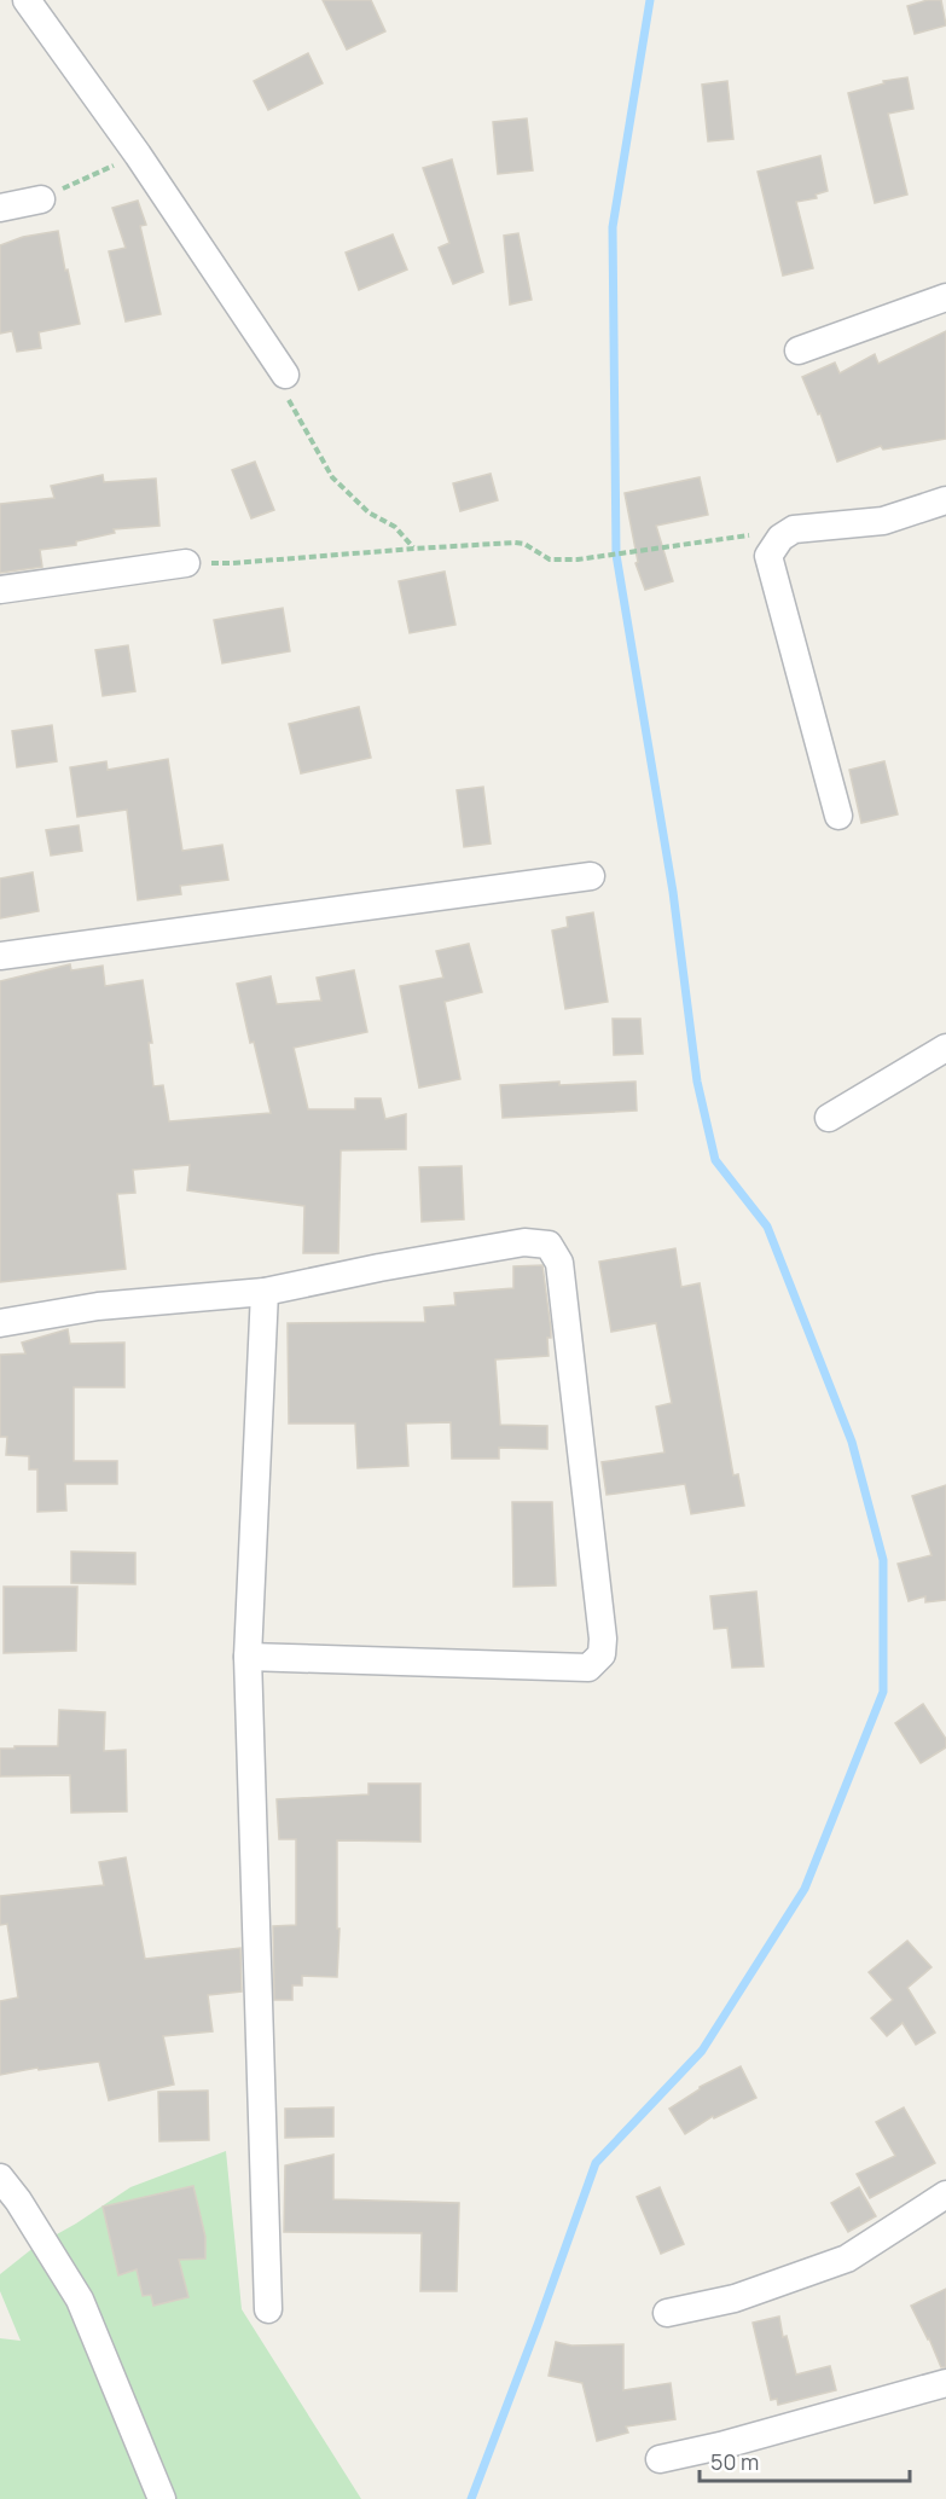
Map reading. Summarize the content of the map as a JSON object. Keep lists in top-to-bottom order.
{
  "scale_bar": "50 m"
}
